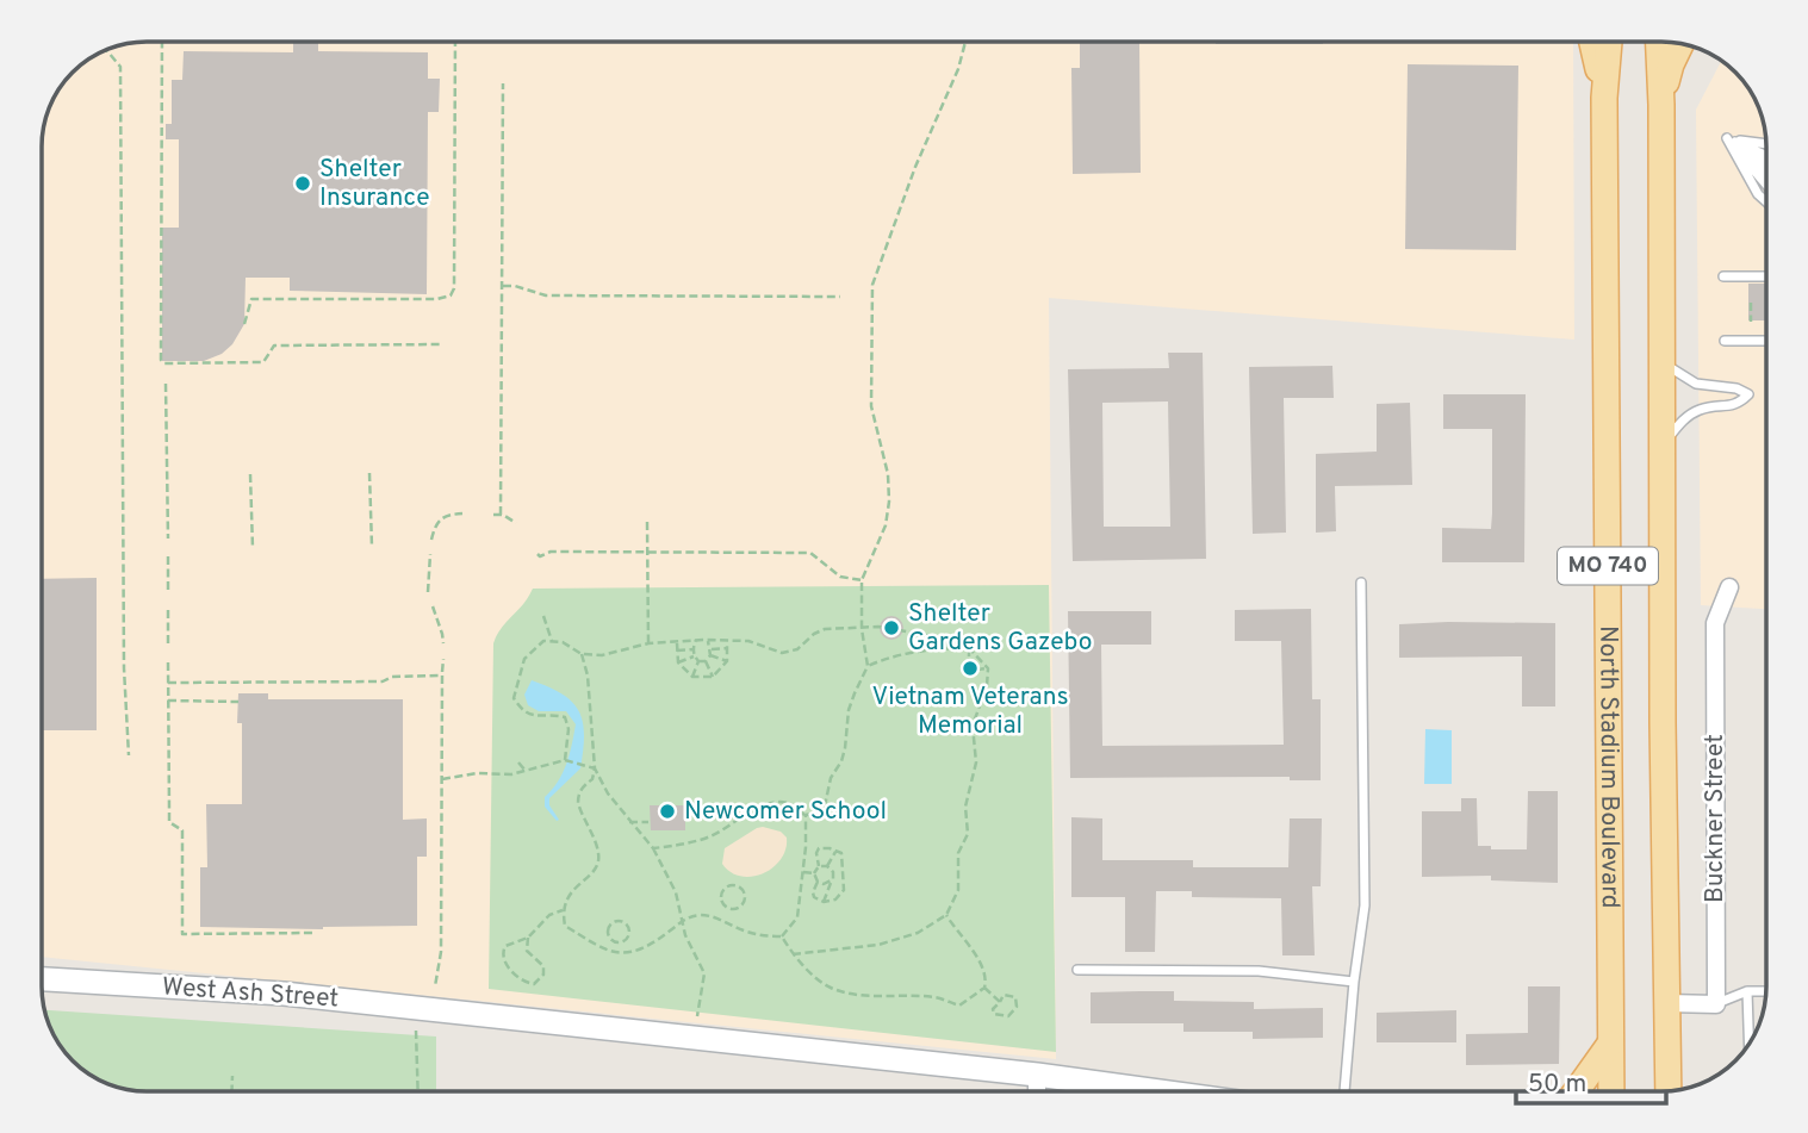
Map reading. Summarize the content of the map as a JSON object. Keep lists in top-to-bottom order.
{
  "streets": {
    "main road": ["MO 740", "North Stadium Boulevard"],
    "street": ["Buckner Street", "West Ash Street"]
  },
  "places": [
    "Shelter Insurance",
    "Shelter Gardens Gazebo",
    "Vietnam Veterans Memorial",
    "Newcomer School"
  ],
  "scale_bar": "50 m"
}
